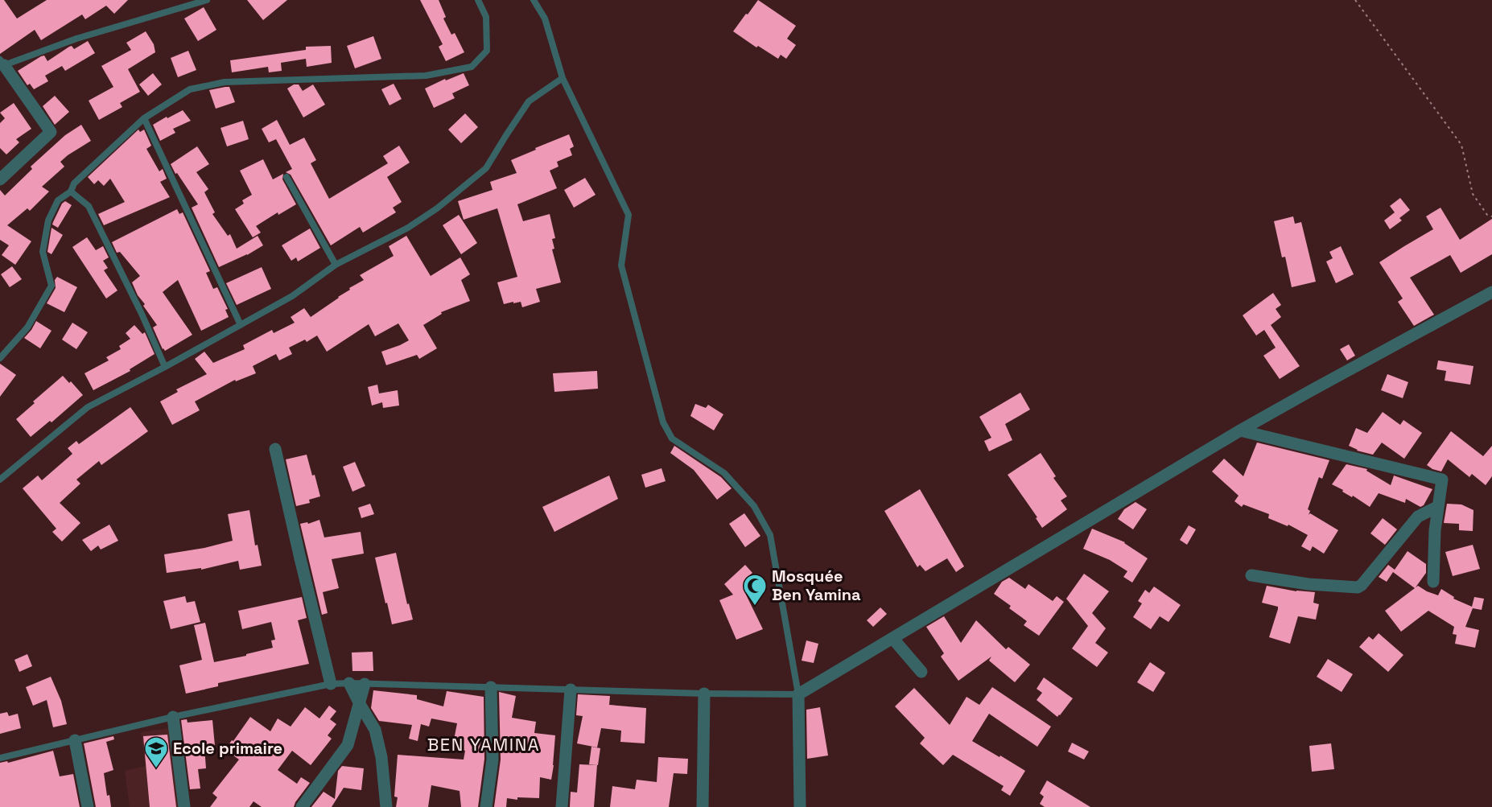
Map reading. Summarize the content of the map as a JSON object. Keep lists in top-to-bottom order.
{
  "districts": ["BEN YAMINA"],
  "places": {
    "mosque": ["Mosquée Ben Yamina"],
    "school or university": ["Ecole primaire"]
  }
}
